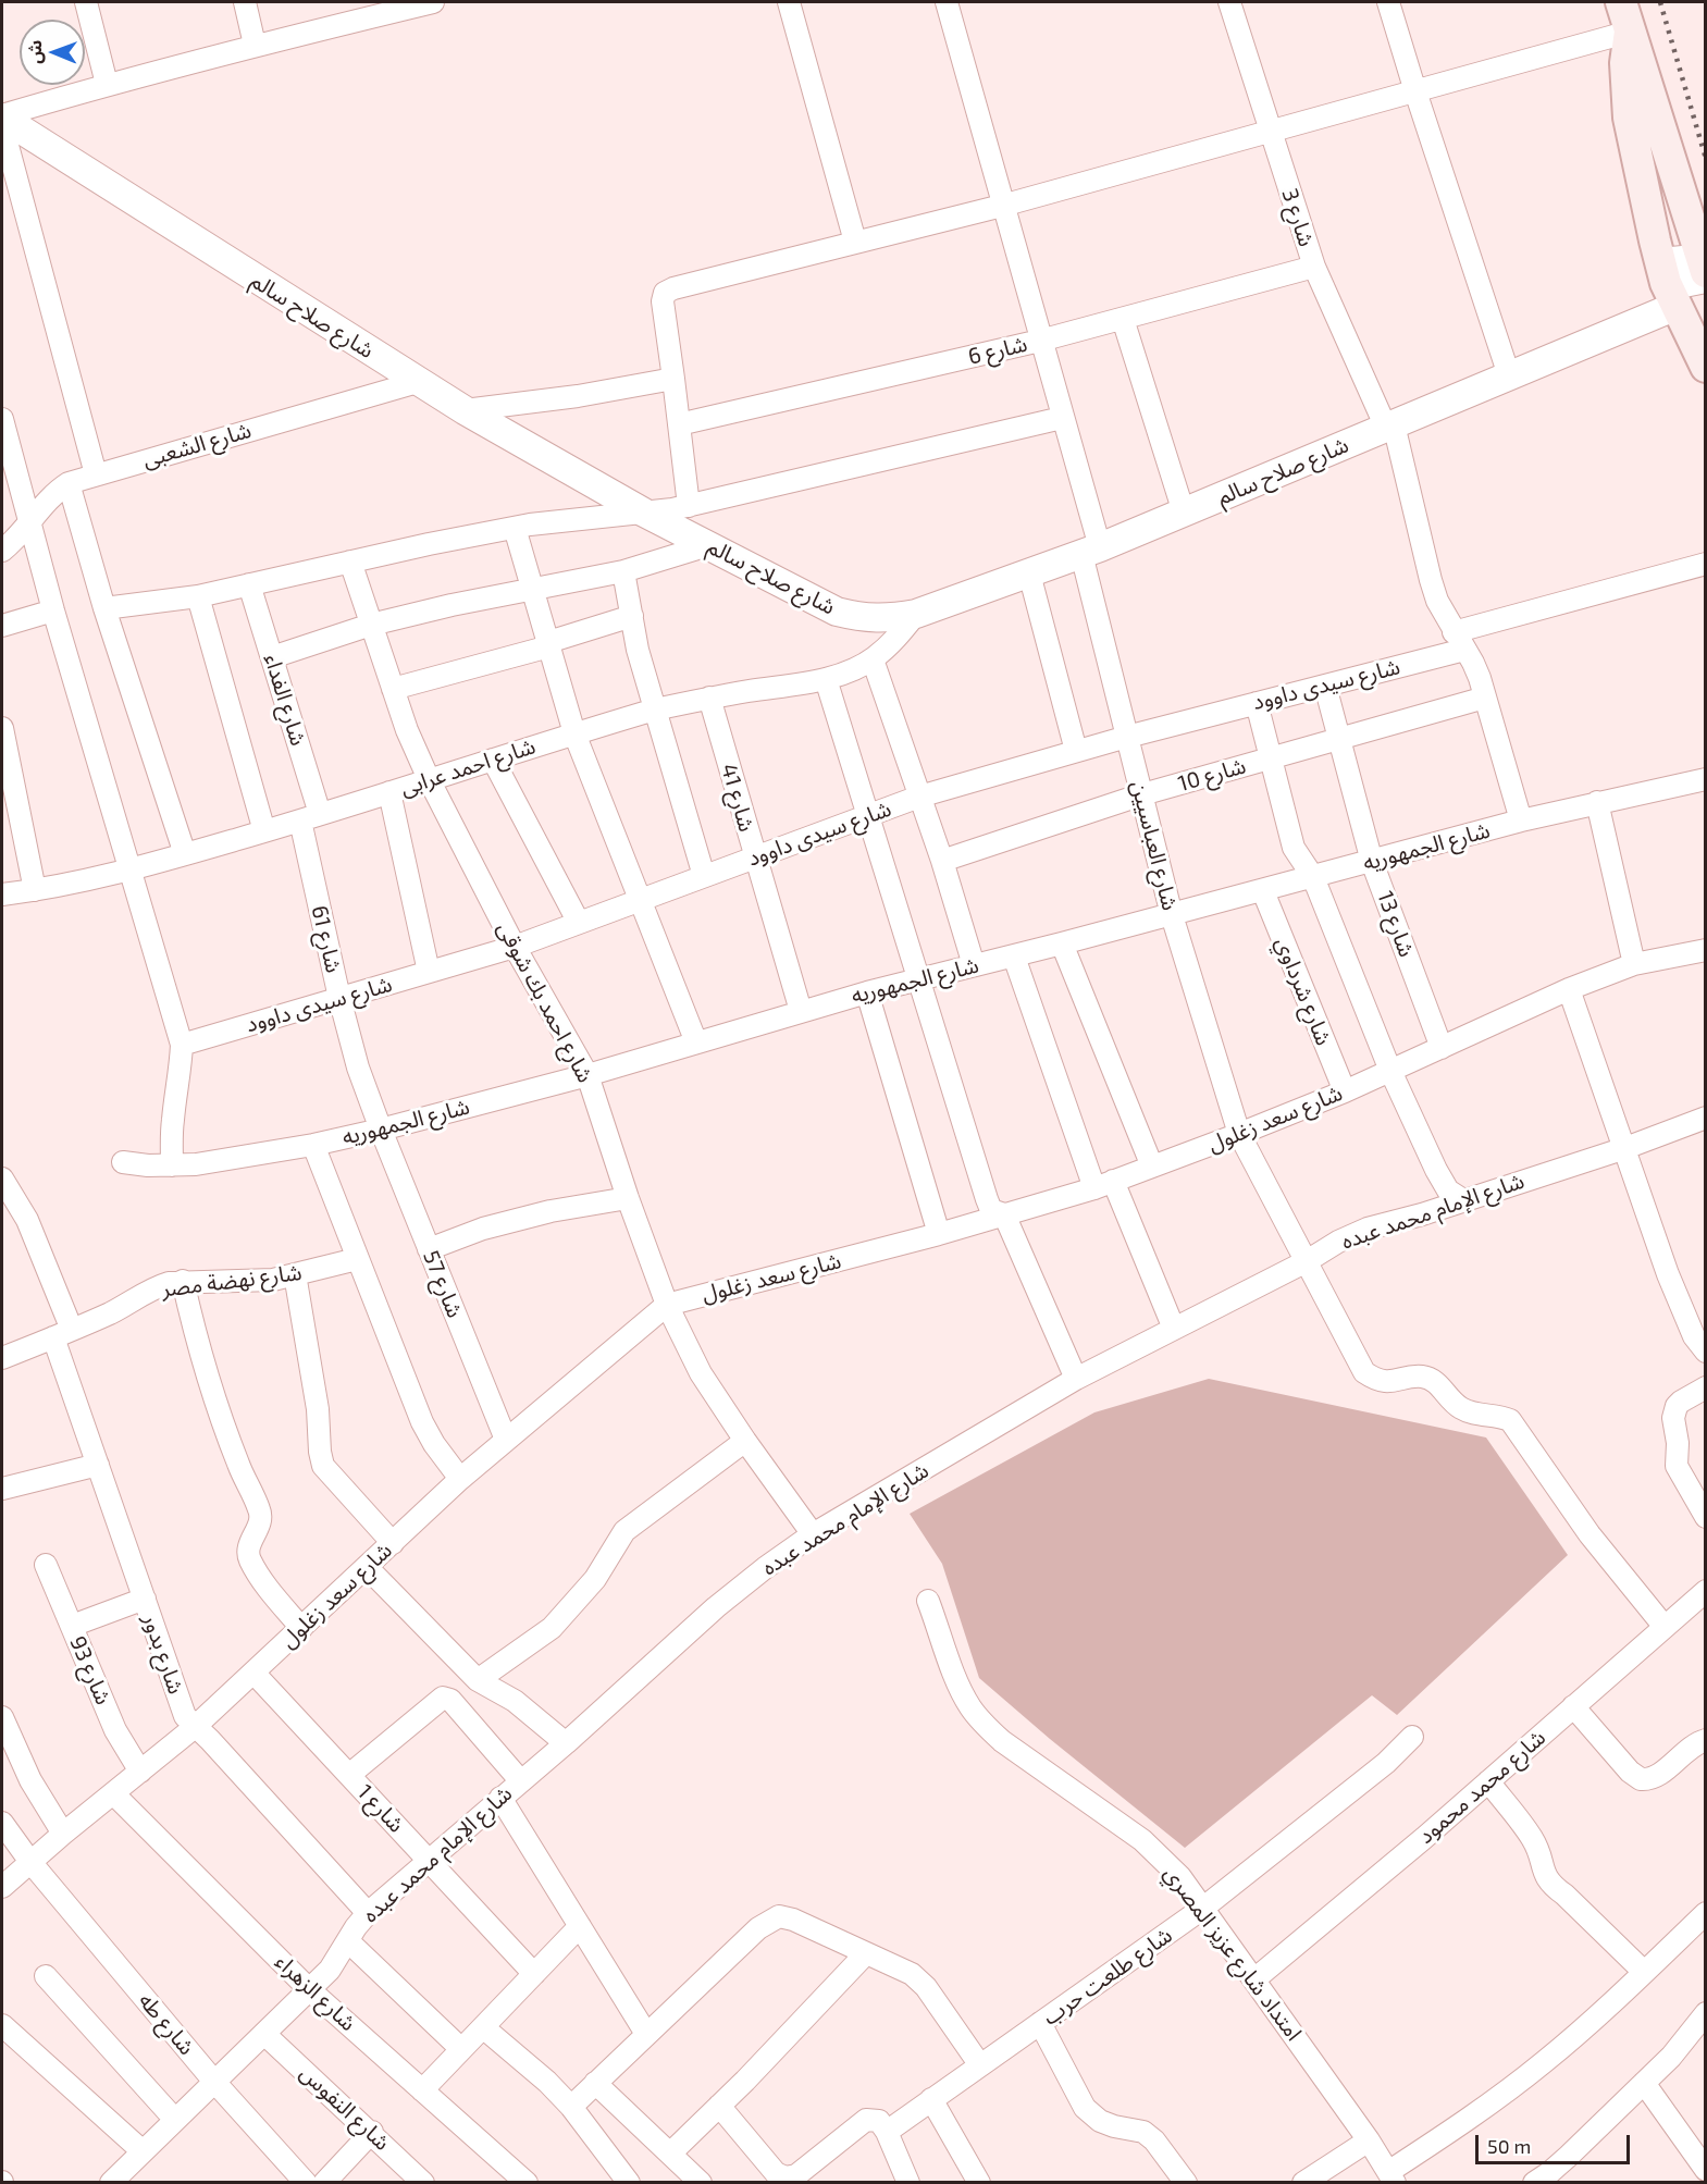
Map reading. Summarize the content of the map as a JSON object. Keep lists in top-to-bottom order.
{
  "streets": {
    "street": [
      "شارع 3",
      "شارع صلاح سالم",
      "شارع 6",
      "شارع الشعبى",
      "شارع سيدى داوود",
      "شارع الفداء",
      "شارع احمد عرابى",
      "شارع 10",
      "شارع 41",
      "شارع العباسيين",
      "شارع الجمهوريه",
      "شارع 13",
      "شارع 61",
      "شارع شرداوي",
      "شارع احمد بك شوقى",
      "شارع سعد زغلول",
      "شارع الإمام محمد عبده",
      "شارع نهضة مصر",
      "شارع 57",
      "شارع بدور",
      "شارع 93",
      "شارع محمد محمود",
      "شارع 1",
      "امتداد شارع عزيز المصري",
      "شارع طلعت حرب",
      "شارع الزهراء",
      "شارع طه",
      "شارع النفوس"
    ]
  },
  "crossings": [
    ["شارع 3", "شارع صلاح سالم"],
    ["شارع 3", "شارع 6"],
    ["شارع 3", "شارع سيدى داوود"],
    ["شارع 3", "شارع 10"],
    ["شارع 3", "شارع الجمهوريه"],
    ["شارع صلاح سالم", "شارع الشعبى"],
    ["شارع صلاح سالم", "شارع احمد عرابى"],
    ["شارع صلاح سالم", "شارع العباسيين"],
    ["شارع 6", "شارع العباسيين"],
    ["شارع سيدى داوود", "شارع 41"],
    ["شارع سيدى داوود", "شارع العباسيين"],
    ["شارع سيدى داوود", "شارع 13"],
    ["شارع سيدى داوود", "شارع 61"],
    ["شارع سيدى داوود", "شارع احمد بك شوقى"],
    ["شارع الفداء", "شارع احمد عرابى"],
    ["شارع الفداء", "شارع 61"],
    ["شارع احمد عرابى", "شارع 41"],
    ["شارع احمد عرابى", "شارع 61"],
    ["شارع احمد عرابى", "شارع احمد بك شوقى"],
    ["شارع 10", "شارع العباسيين"],
    ["شارع 10", "شارع 13"],
    ["شارع 41", "شارع الجمهوريه"],
    ["شارع العباسيين", "شارع الجمهوريه"],
    ["شارع العباسيين", "شارع سعد زغلول"],
    ["شارع العباسيين", "شارع الإمام محمد عبده"],
    ["شارع العباسيين", "شارع محمد محمود"],
    ["شارع الجمهوريه", "شارع 13"],
    ["شارع الجمهوريه", "شارع 61"],
    ["شارع الجمهوريه", "شارع شرداوي"],
    ["شارع الجمهوريه", "شارع احمد بك شوقى"],
    ["شارع الجمهوريه", "شارع 57"],
    ["شارع 13", "شارع سعد زغلول"],
    ["شارع 61", "شارع 57"],
    ["شارع شرداوي", "شارع سعد زغلول"],
    ["شارع احمد بك شوقى", "شارع سعد زغلول"],
    ["شارع احمد بك شوقى", "شارع الإمام محمد عبده"],
    ["شارع سعد زغلول", "شارع 57"],
    ["شارع سعد زغلول", "شارع بدور"],
    ["شارع سعد زغلول", "شارع 93"],
    ["شارع سعد زغلول", "شارع 1"],
    ["شارع سعد زغلول", "شارع الزهراء"],
    ["شارع سعد زغلول", "شارع طه"],
    ["شارع الإمام محمد عبده", "شارع بدور"],
    ["شارع الإمام محمد عبده", "شارع 1"],
    ["شارع الإمام محمد عبده", "شارع الزهراء"],
    ["شارع الإمام محمد عبده", "شارع طه"],
    ["شارع الإمام محمد عبده", "شارع النفوس"],
    ["شارع نهضة مصر", "شارع بدور"],
    ["شارع محمد محمود", "امتداد شارع عزيز المصري"],
    ["امتداد شارع عزيز المصري", "شارع طلعت حرب"]
  ],
  "scale_bar": "50 m",
  "north": "left"
}
